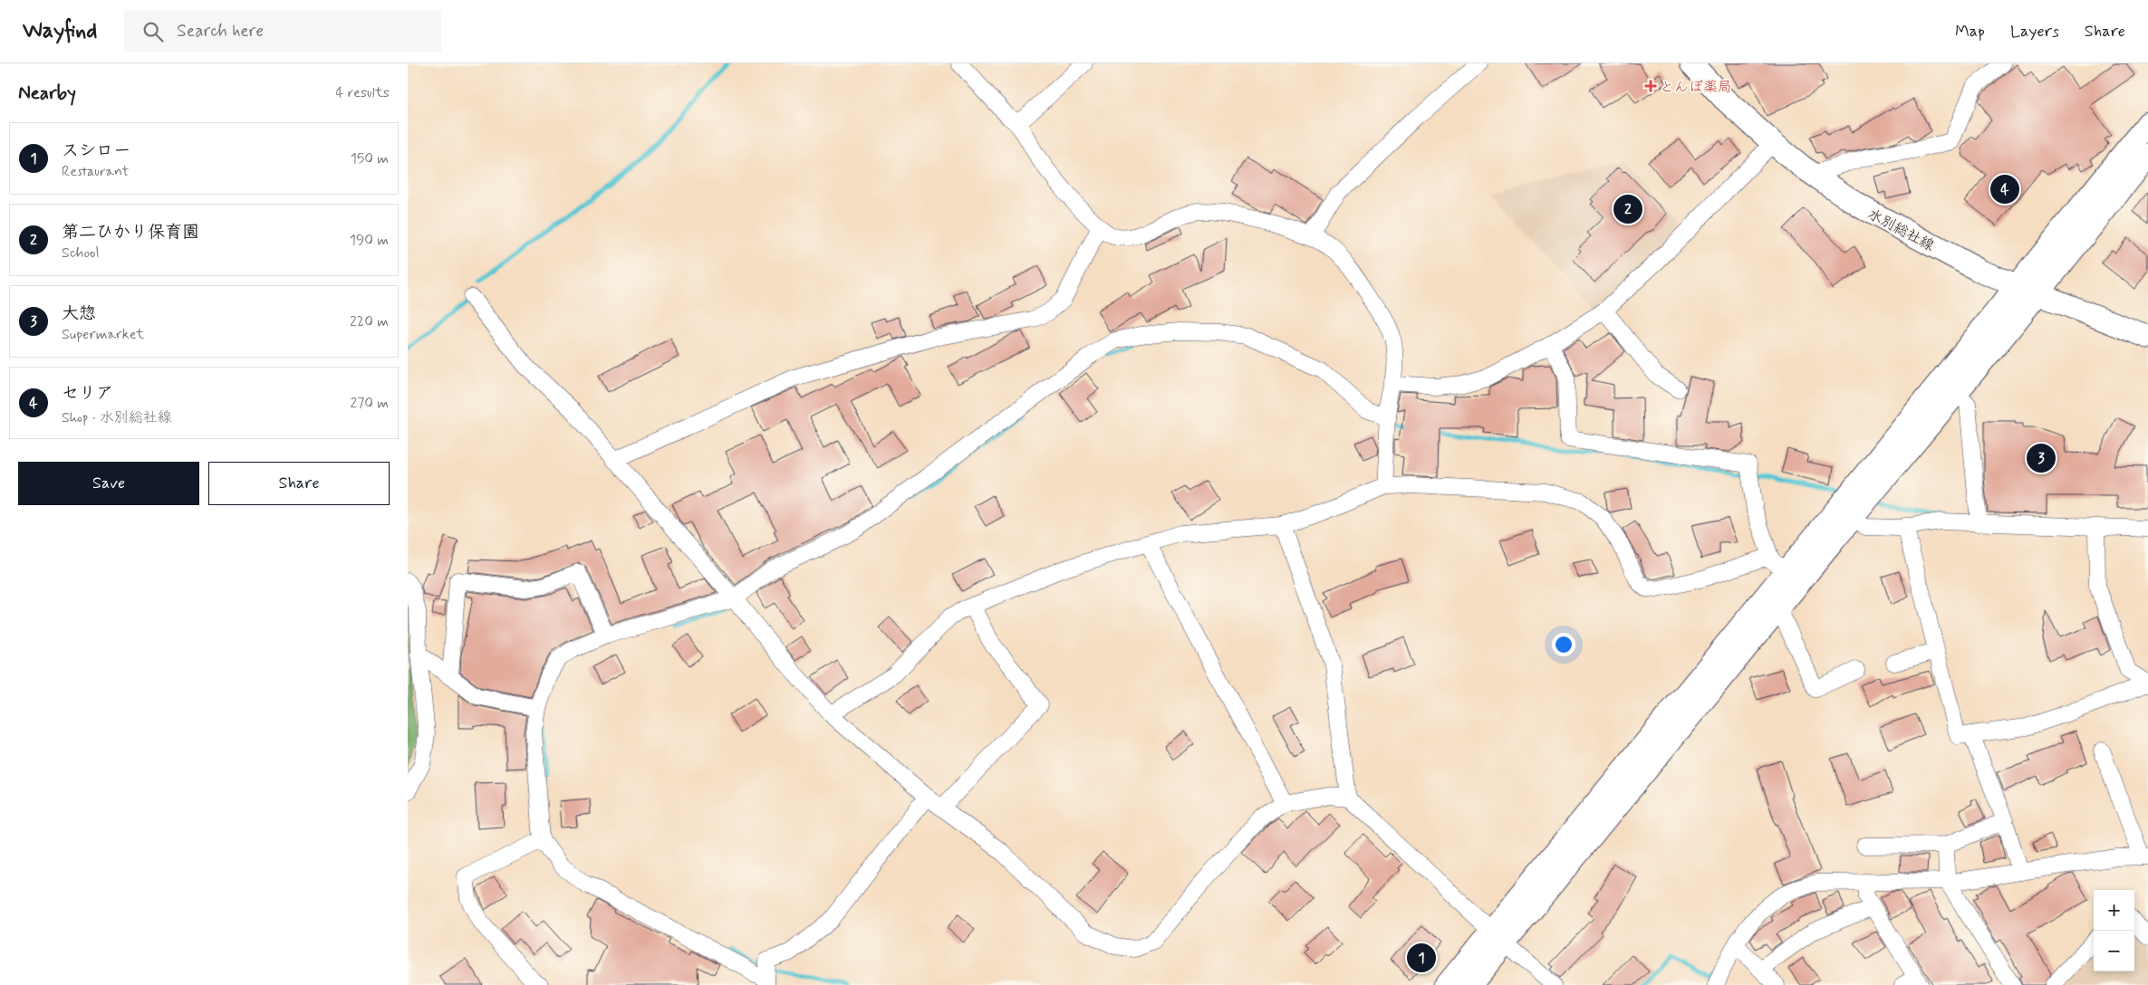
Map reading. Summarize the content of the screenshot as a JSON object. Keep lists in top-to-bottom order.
{
  "streets": {
    "street": ["水別総社線"]
  },
  "places": {
    "health": ["とんぼ薬局"]
  },
  "page": {
    "header": "Wayfind",
    "search": "Search here",
    "nav": ["Map", "Layers", "Share"],
    "heading": ["Nearby", "4 results"],
    "list": [
      {
        "mark": "1",
        "name": "スシロー",
        "note": "Restaurant",
        "value": "150 m"
      },
      {
        "mark": "2",
        "name": "第二ひかり保育園",
        "note": "School",
        "value": "190 m"
      },
      {
        "mark": "3",
        "name": "大惣",
        "note": "Supermarket",
        "value": "220 m"
      },
      {
        "mark": "4",
        "name": "セリア",
        "note": "Shop · 水別総社線",
        "value": "270 m"
      }
    ],
    "pins": [
      "4",
      "2",
      "3",
      "1"
    ],
    "buttons": ["Save", "Share"],
    "map_buttons": ["+", "−"]
  }
}
